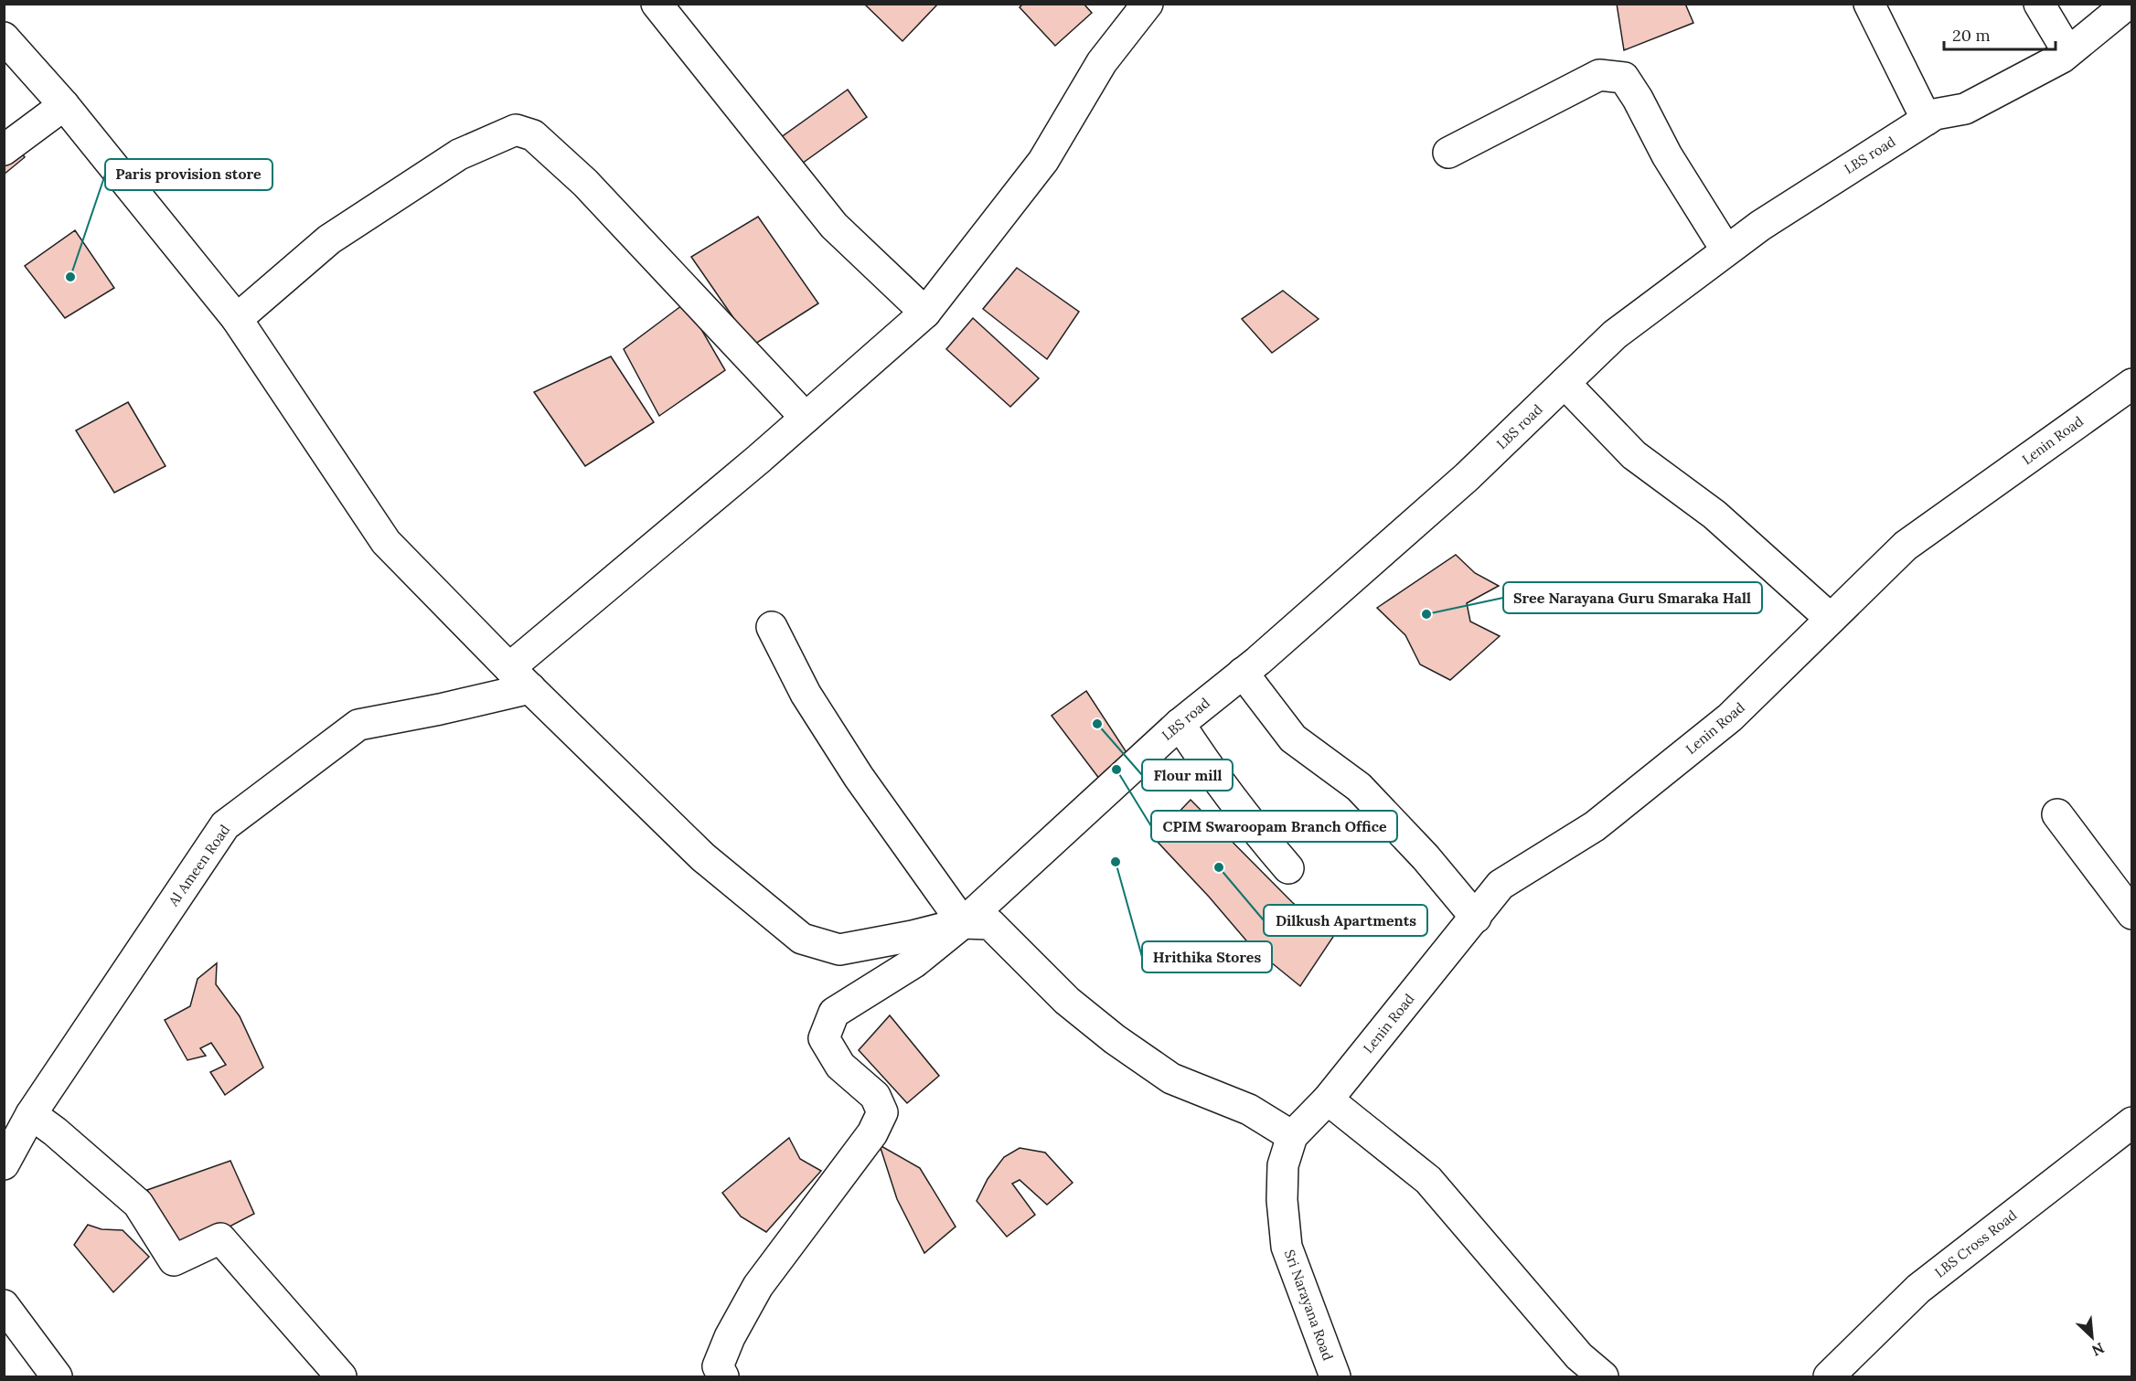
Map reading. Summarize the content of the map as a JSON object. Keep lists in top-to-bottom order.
{
  "streets": {
    "street": [
      "LBS road",
      "Lenin Road",
      "Al Ameen Road",
      "LBS Cross Road",
      "Sri Narayana Road"
    ]
  },
  "crossings": [
    ["Lenin Road", "Sri Narayana Road"]
  ],
  "places": [
    "Paris provision store",
    "Sree Narayana Guru Smaraka Hall",
    "Flour mill",
    "CPIM Swaroopam Branch Office",
    "Hrithika Stores",
    "Dilkush Apartments"
  ],
  "scale_bar": "20 m",
  "north": "bottom right"
}
